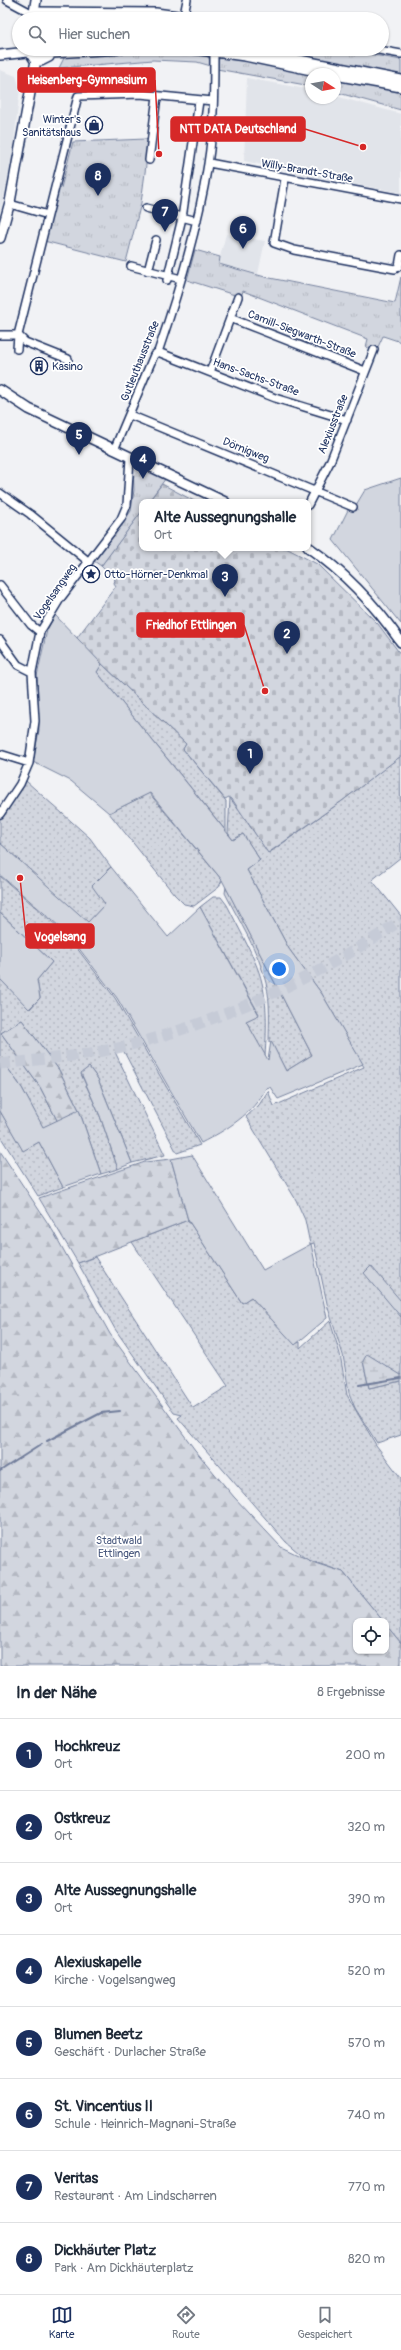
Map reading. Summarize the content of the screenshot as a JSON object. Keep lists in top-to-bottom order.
{
  "streets": {
    "street": [
      "Willy-Brandt-Straße",
      "Camill-Siegwarth-Straße",
      "Gutleuthausstraße",
      "Hans-Sachs-Straße",
      "Alexiusstraße",
      "Dörnigweg",
      "Vogelsangweg"
    ]
  },
  "crossings": [
    ["Willy-Brandt-Straße", "Gutleuthausstraße"],
    ["Camill-Siegwarth-Straße", "Hans-Sachs-Straße"],
    ["Camill-Siegwarth-Straße", "Alexiusstraße"],
    ["Gutleuthausstraße", "Hans-Sachs-Straße"],
    ["Gutleuthausstraße", "Dörnigweg"],
    ["Hans-Sachs-Straße", "Alexiusstraße"],
    ["Alexiusstraße", "Dörnigweg"]
  ],
  "parks": ["Stadtwald Ettlingen"],
  "places": {
    "shop": ["Winter's Sanitätshaus"],
    "other": [
      "NTT DATA Deutschland",
      "Heisenberg-Gymnasium",
      "Friedhof Ettlingen",
      "Vogelsang"
    ],
    "building": ["Kasino"],
    "place": ["Otto-Hörner-Denkmal"]
  },
  "north": "right",
  "page": {
    "search": "Hier suchen",
    "pins": [
      "8",
      "7",
      "6",
      "5",
      "4",
      "3",
      "2",
      "1"
    ],
    "popup": ["Alte Aussegnungshalle", "Ort"],
    "heading": ["In der Nähe", "8 Ergebnisse"],
    "list": [
      {
        "mark": "1",
        "name": "Hochkreuz",
        "note": "Ort",
        "value": "200 m"
      },
      {
        "mark": "2",
        "name": "Ostkreuz",
        "note": "Ort",
        "value": "320 m"
      },
      {
        "mark": "3",
        "name": "Alte Aussegnungshalle",
        "note": "Ort",
        "value": "390 m"
      },
      {
        "mark": "4",
        "name": "Alexiuskapelle",
        "note": "Kirche · Vogelsangweg",
        "value": "520 m"
      },
      {
        "mark": "5",
        "name": "Blumen Beetz",
        "note": "Geschäft · Durlacher Straße",
        "value": "570 m"
      },
      {
        "mark": "6",
        "name": "St. Vincentius II",
        "note": "Schule · Heinrich-Magnani-Straße",
        "value": "740 m"
      },
      {
        "mark": "7",
        "name": "Veritas",
        "note": "Restaurant · Am Lindscharren",
        "value": "770 m"
      },
      {
        "mark": "8",
        "name": "Dickhäuter Platz",
        "note": "Park · Am Dickhäuterplatz",
        "value": "820 m"
      }
    ],
    "nav": ["Karte", "Route", "Gespeichert"]
  }
}
